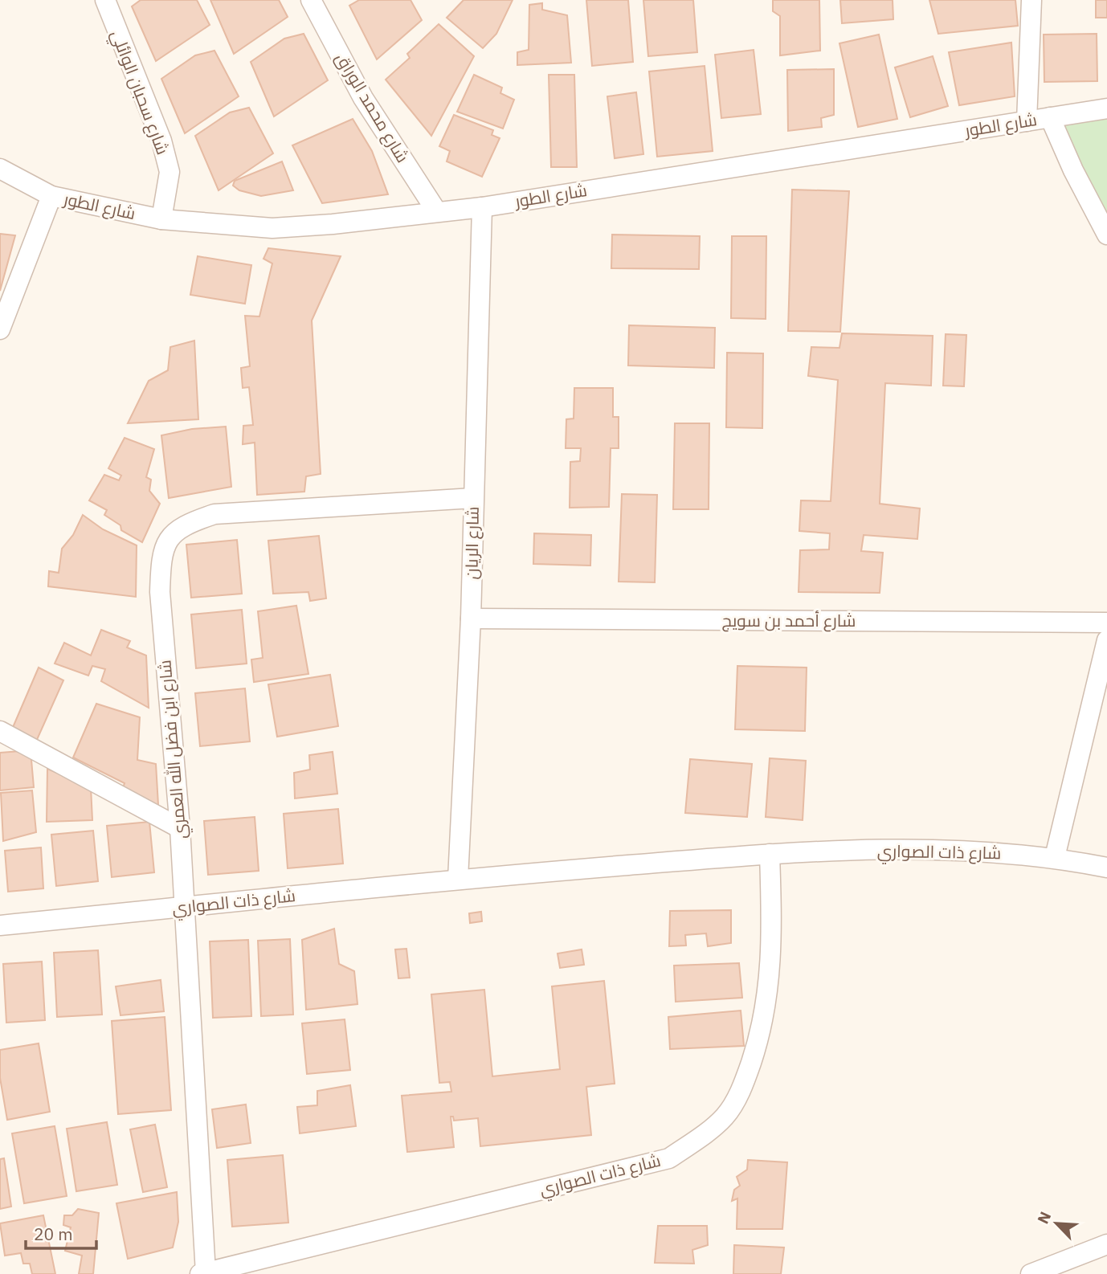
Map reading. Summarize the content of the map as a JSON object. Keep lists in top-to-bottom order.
{
  "streets": {
    "street": [
      "شارع سحبان الوائلي",
      "شارع محمد الوراق",
      "شارع الطور",
      "شارع الريان",
      "شارع أحمد بن سويج",
      "شارع ابن فضل الله العمري",
      "شارع ذات الصواري"
    ]
  },
  "crossings": [
    ["شارع سحبان الوائلي", "شارع الطور"],
    ["شارع محمد الوراق", "شارع الطور"],
    ["شارع الطور", "شارع الريان"],
    ["شارع الريان", "شارع أحمد بن سويج"],
    ["شارع الريان", "شارع ابن فضل الله العمري"],
    ["شارع الريان", "شارع ذات الصواري"],
    ["شارع ابن فضل الله العمري", "شارع ذات الصواري"]
  ],
  "scale_bar": "20 m",
  "north": "top left"
}
